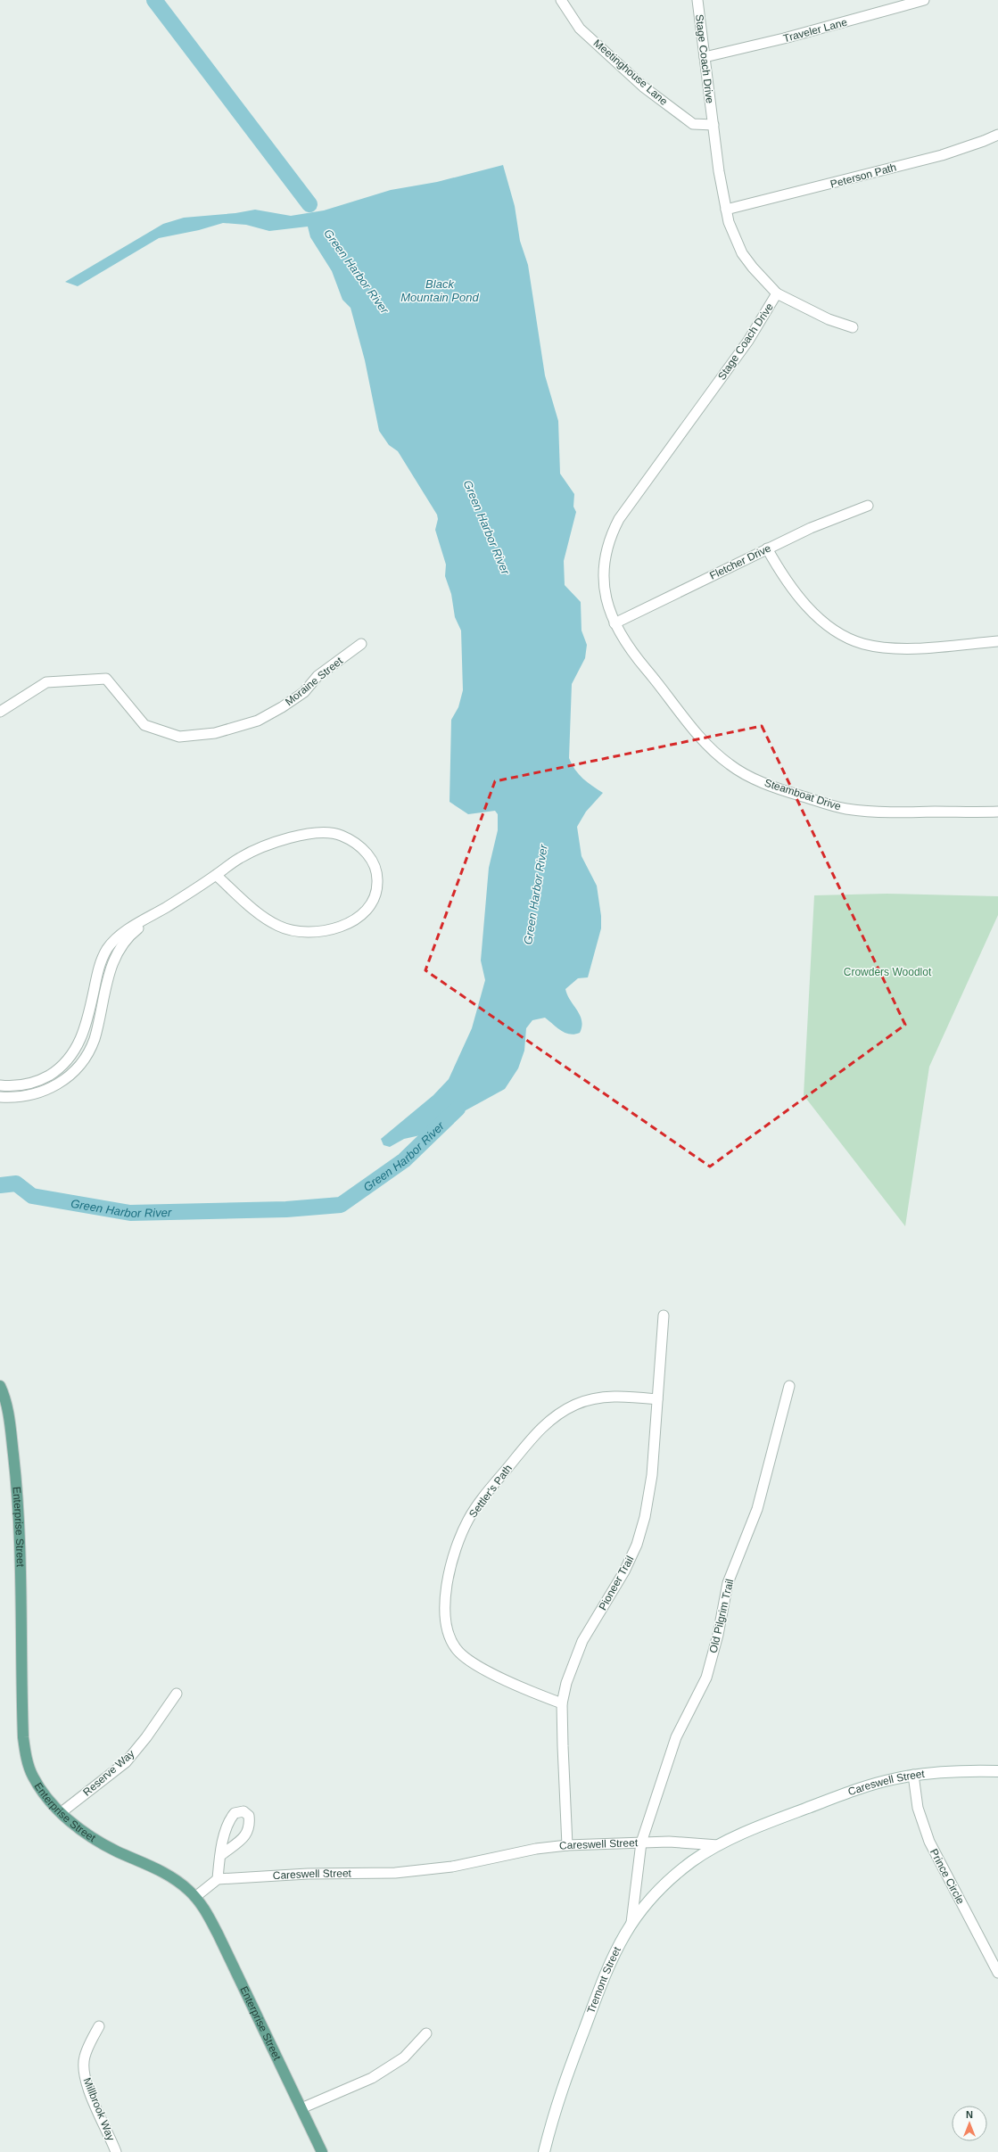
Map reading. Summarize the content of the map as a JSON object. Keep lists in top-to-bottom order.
{
  "streets": {
    "main road": ["Enterprise Street", "Careswell Street", "Tremont Street"],
    "street": [
      "Traveler Lane",
      "Stage Coach Drive",
      "Meetinghouse Lane",
      "Peterson Path",
      "Fletcher Drive",
      "Moraine Street",
      "Steamboat Drive",
      "Settler's Path",
      "Pioneer Trail",
      "Old Pilgrim Trail",
      "Reserve Way",
      "Prince Circle",
      "Millbrook Way"
    ]
  },
  "crossings": [
    ["Traveler Lane", "Stage Coach Drive"],
    ["Stage Coach Drive", "Meetinghouse Lane"],
    ["Stage Coach Drive", "Peterson Path"],
    ["Stage Coach Drive", "Fletcher Drive"],
    ["Stage Coach Drive", "Steamboat Drive"],
    ["Fletcher Drive", "Steamboat Drive"],
    ["Settler's Path", "Pioneer Trail"],
    ["Enterprise Street", "Reserve Way"],
    ["Pioneer Trail", "Careswell Street"],
    ["Old Pilgrim Trail", "Careswell Street"],
    ["Old Pilgrim Trail", "Tremont Street"],
    ["Careswell Street", "Prince Circle"],
    ["Careswell Street", "Tremont Street"]
  ],
  "water": ["Green Harbor River", "Black Mountain Pond"],
  "parks": ["Crowders Woodlot"],
  "north": "top"
}
